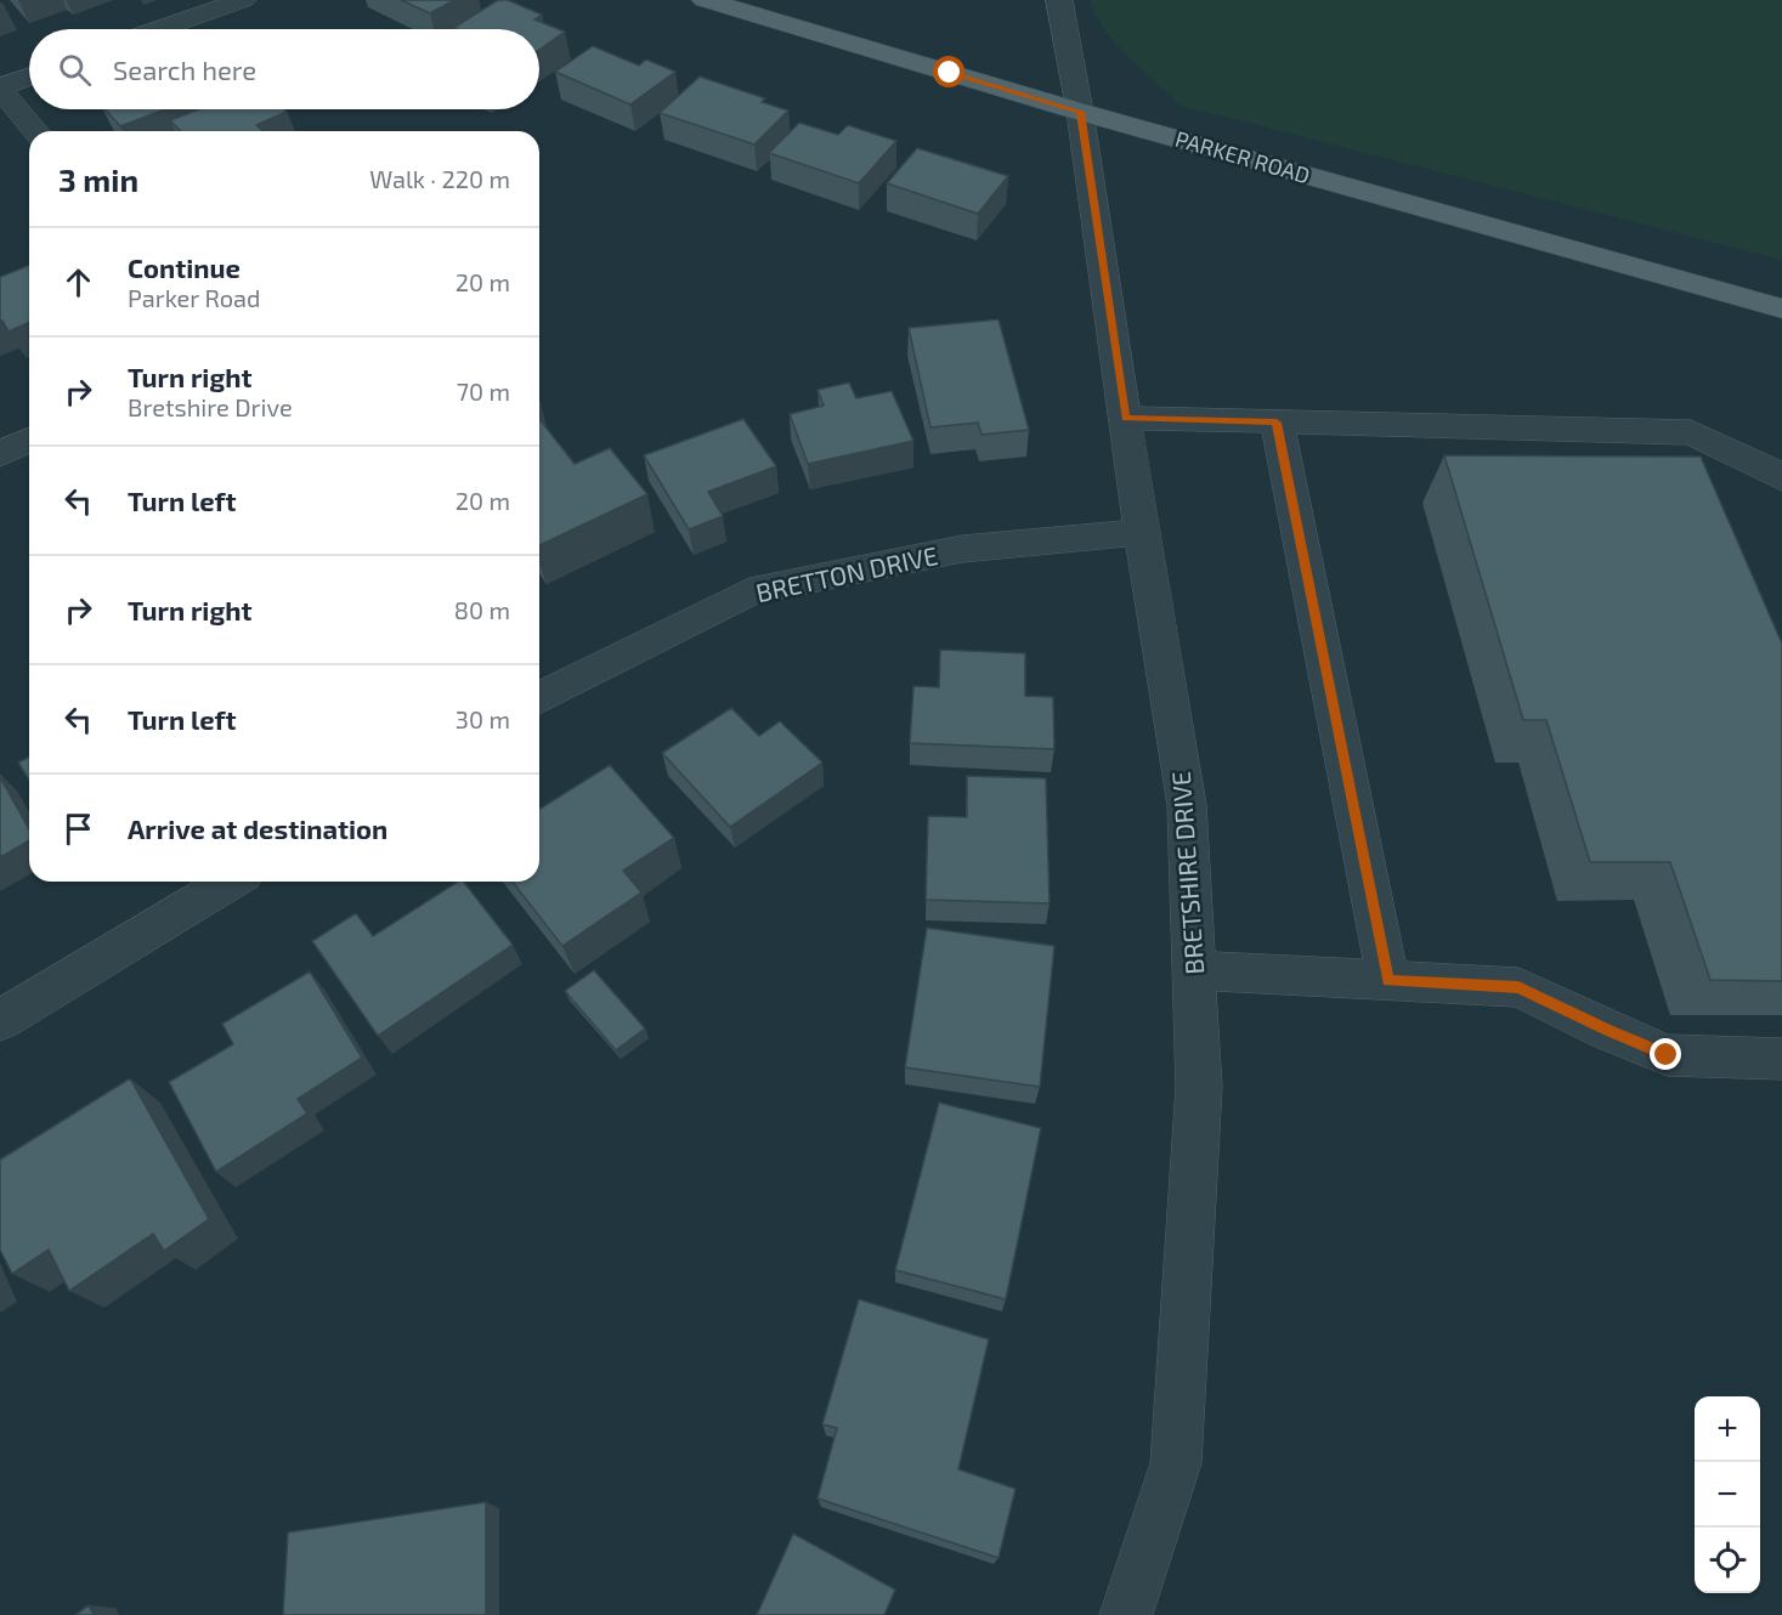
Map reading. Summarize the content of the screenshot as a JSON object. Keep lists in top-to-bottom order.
{
  "streets": {
    "main road": ["PARKER ROAD"],
    "street": ["BRETTON DRIVE", "BRETSHIRE DRIVE"]
  },
  "crossings": [
    ["PARKER ROAD", "BRETSHIRE DRIVE"],
    ["BRETTON DRIVE", "BRETSHIRE DRIVE"]
  ],
  "page": {
    "search": "Search here",
    "heading": ["3 min", "Walk · 220 m"],
    "list": [
      ["Continue", "Parker Road", "20 m"],
      ["Turn right", "Bretshire Drive", "70 m"],
      ["Turn left", "20 m"],
      ["Turn right", "80 m"],
      ["Turn left", "30 m"],
      "Arrive at destination"
    ],
    "map_buttons": ["+", "−"]
  }
}
